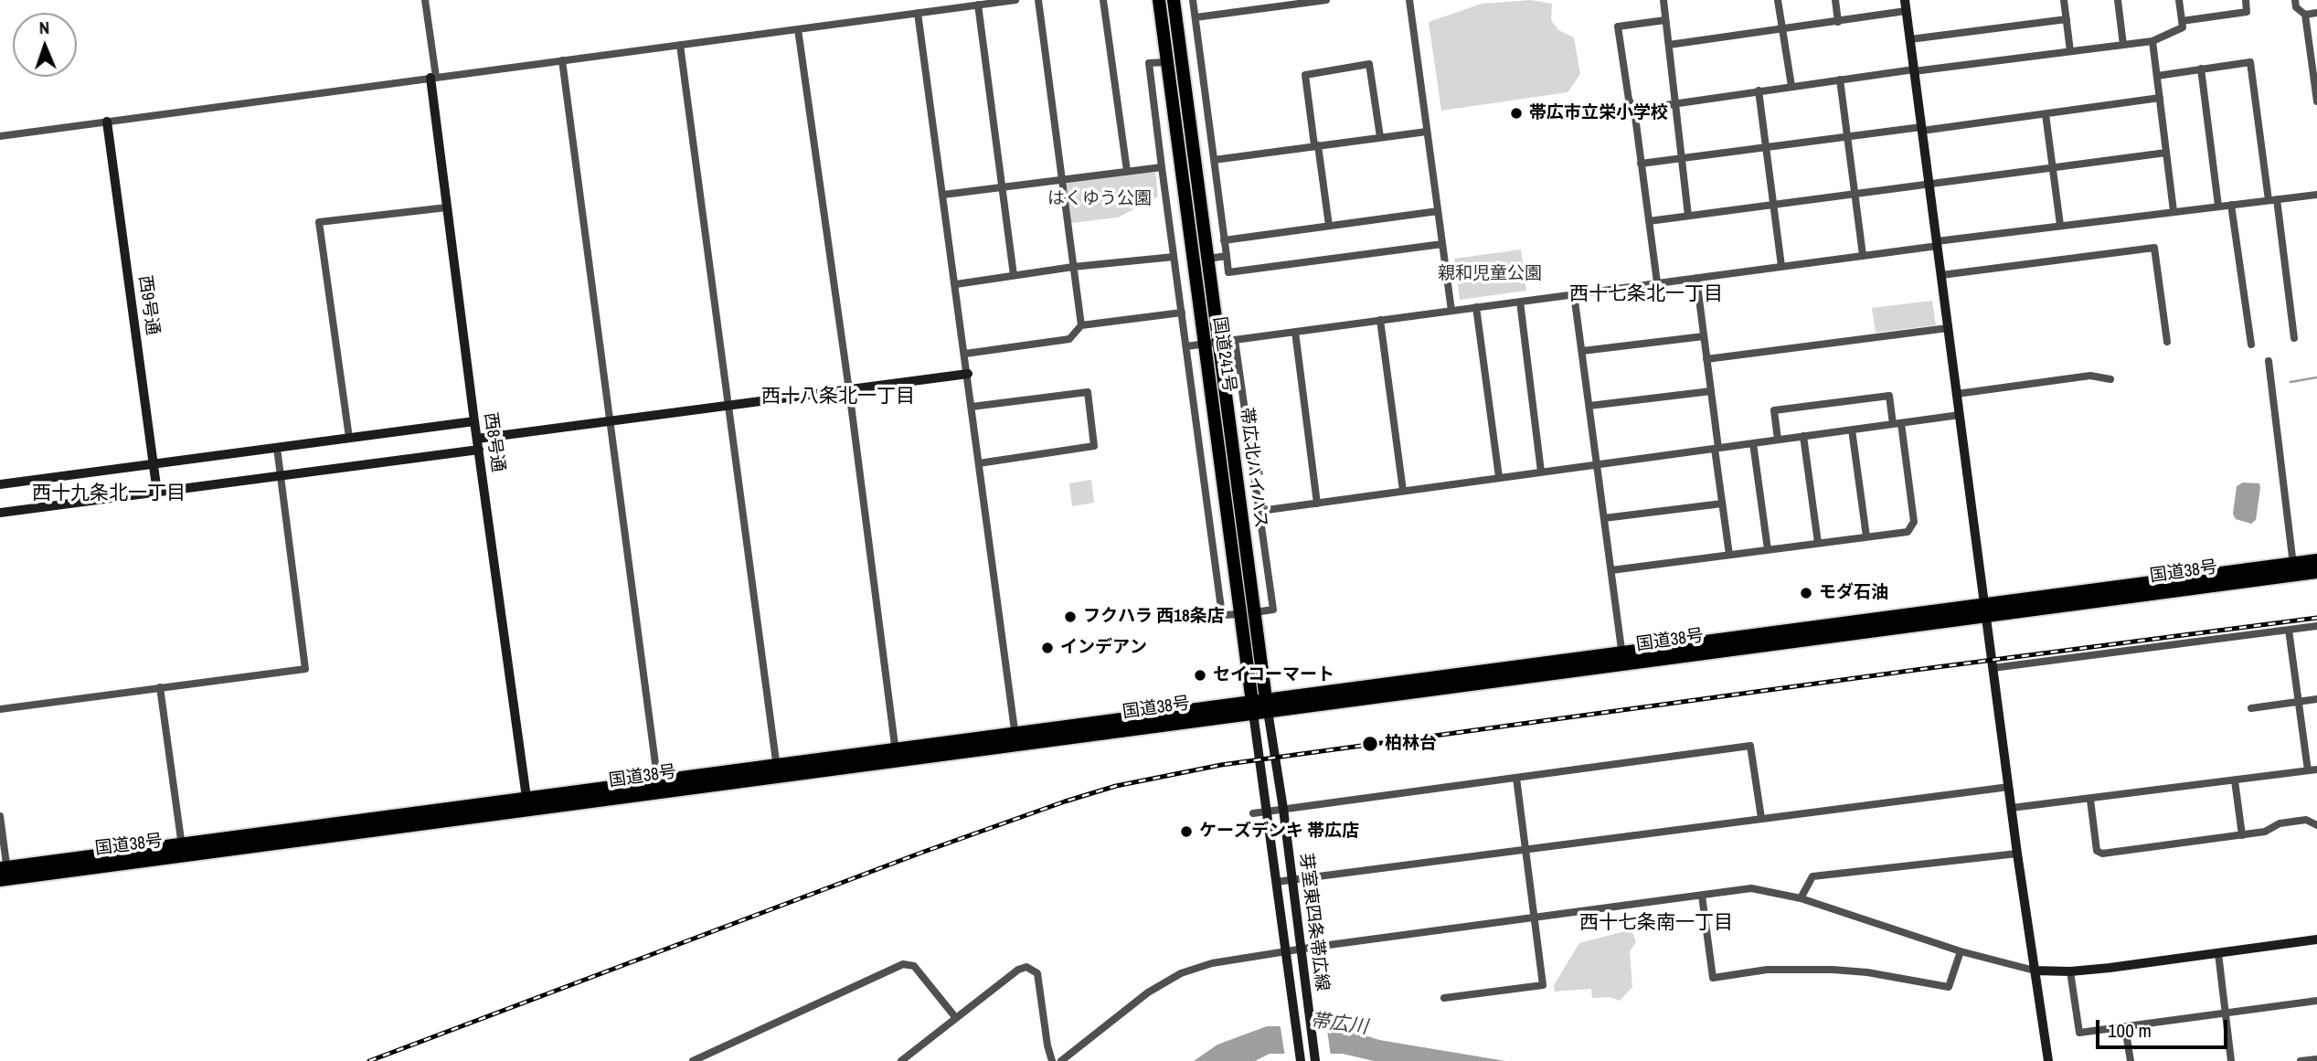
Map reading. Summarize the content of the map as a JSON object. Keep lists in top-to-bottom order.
{
  "streets": {
    "highway": ["国道241号", "帯広北バイパス", "国道38号"],
    "street": ["西9号通", "西8号通", "芽室東四条帯広線"]
  },
  "crossings": [
    ["国道241号", "国道38号"],
    ["国道241号", "芽室東四条帯広線"],
    ["西8号通", "国道38号"],
    ["帯広北バイパス", "国道38号"],
    ["帯広北バイパス", "芽室東四条帯広線"],
    ["国道38号", "芽室東四条帯広線"]
  ],
  "districts": [
    "西十七条北一丁目",
    "西十八条北一丁目",
    "西十九条北一丁目",
    "西十七条南一丁目"
  ],
  "water": ["帯広川"],
  "parks": ["はくゆう公園", "親和児童公園"],
  "places": [
    "帯広市立栄小学校",
    "モダ石油",
    "フクハラ 西18条店",
    "インデアン",
    "セイコーマート",
    "柏林台",
    "ケーズデンキ 帯広店"
  ],
  "scale_bar": "100 m",
  "north": "top"
}
